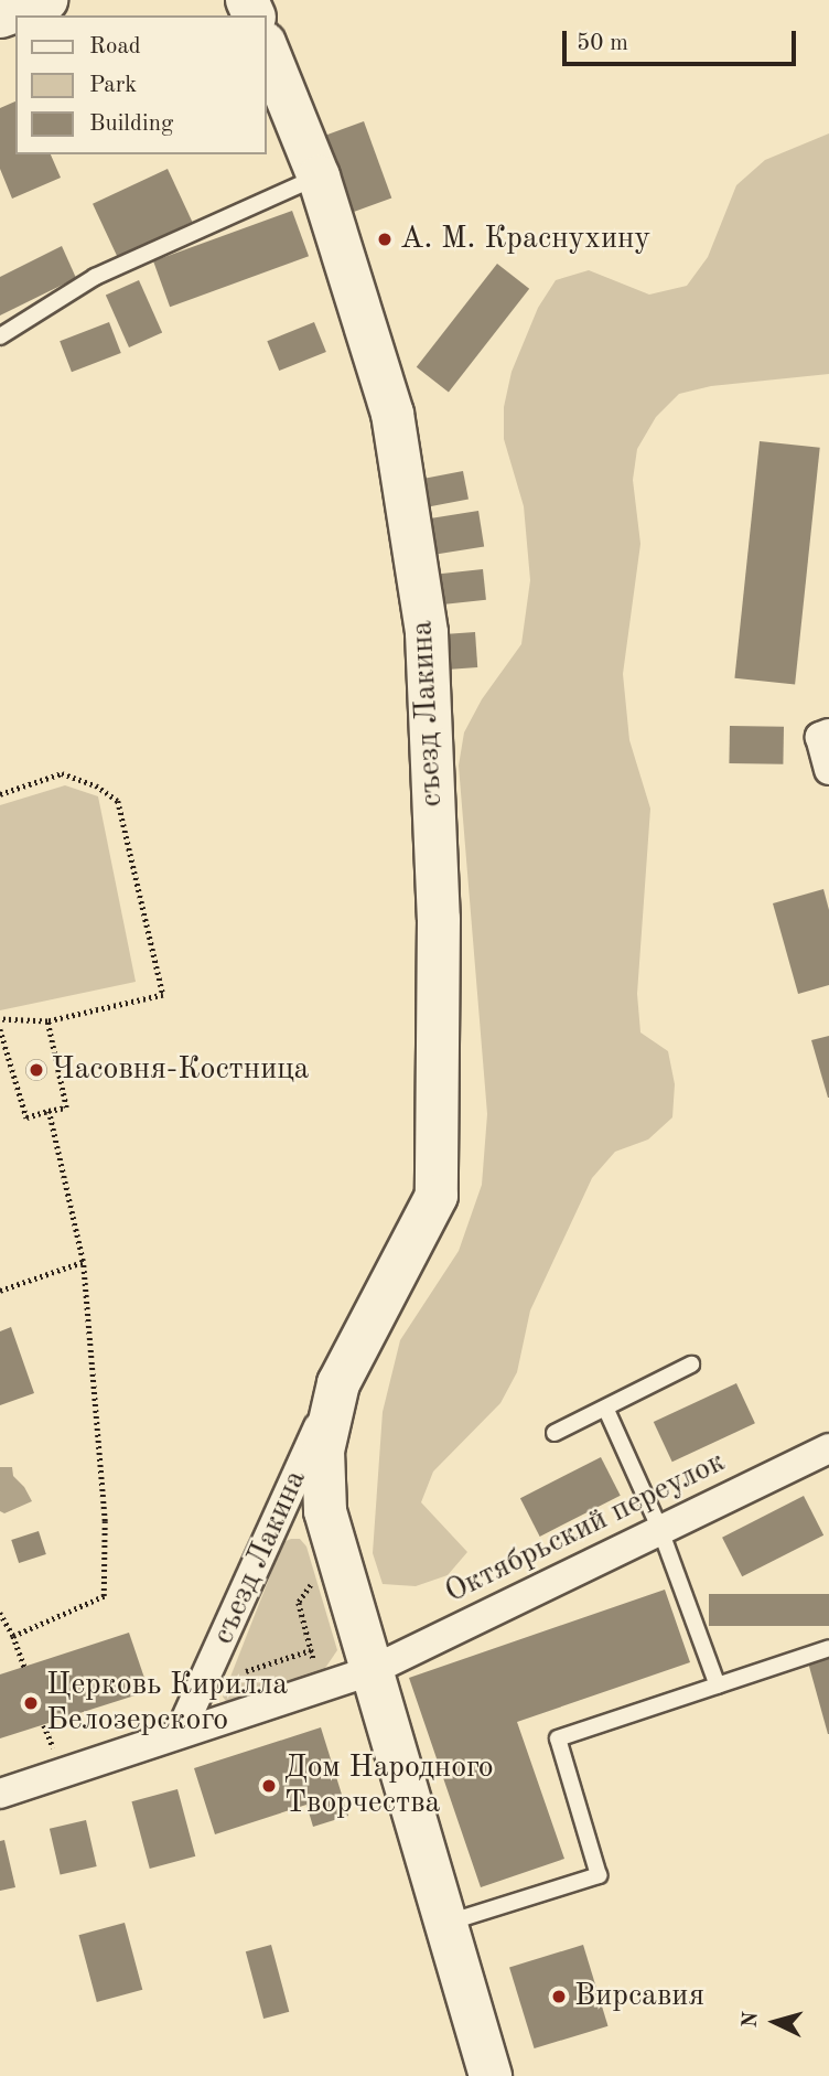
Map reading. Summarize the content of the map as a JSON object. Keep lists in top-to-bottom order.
{
  "streets": {
    "street": ["съезд Лакина", "Октябрьский переулок"]
  },
  "crossings": [
    ["съезд Лакина", "Октябрьский переулок"]
  ],
  "places": [
    "А. М. Краснухину",
    "Часовня-Костница",
    "Церковь Кирилла Белозерского",
    "Дом Народного Творчества",
    "Вирсавия"
  ],
  "legend": ["Road", "Park", "Building"],
  "scale_bar": "50 m",
  "north": "left"
}
